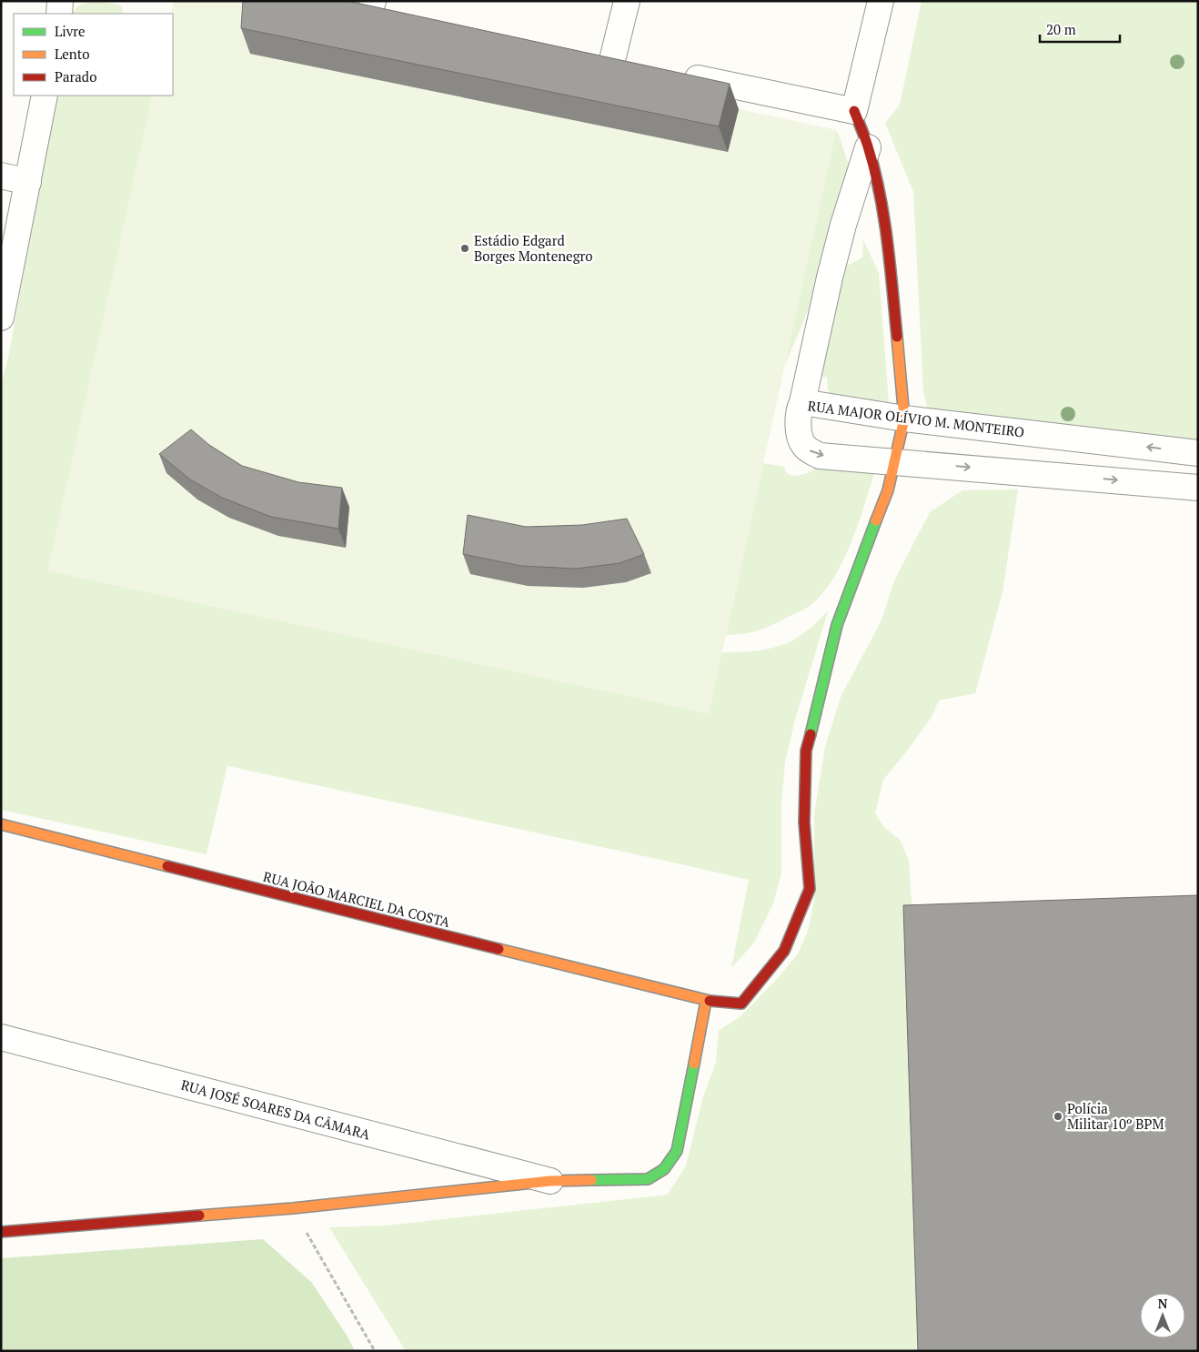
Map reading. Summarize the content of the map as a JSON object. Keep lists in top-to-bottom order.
{
  "streets": {
    "street": ["RUA MAJOR OLÍVIO M. MONTEIRO", "RUA JOÃO MARCIEL DA COSTA", "RUA JOSÉ SOARES DA CÂMARA"]
  },
  "crossings": [
    ["RUA MAJOR OLÍVIO M. MONTEIRO", "RUA JOÃO MARCIEL DA COSTA"]
  ],
  "places": ["Estádio Edgard Borges Montenegro", "Polícia Militar 10º BPM"],
  "legend": ["Livre", "Lento", "Parado"],
  "scale_bar": "20 m",
  "north": "top"
}
